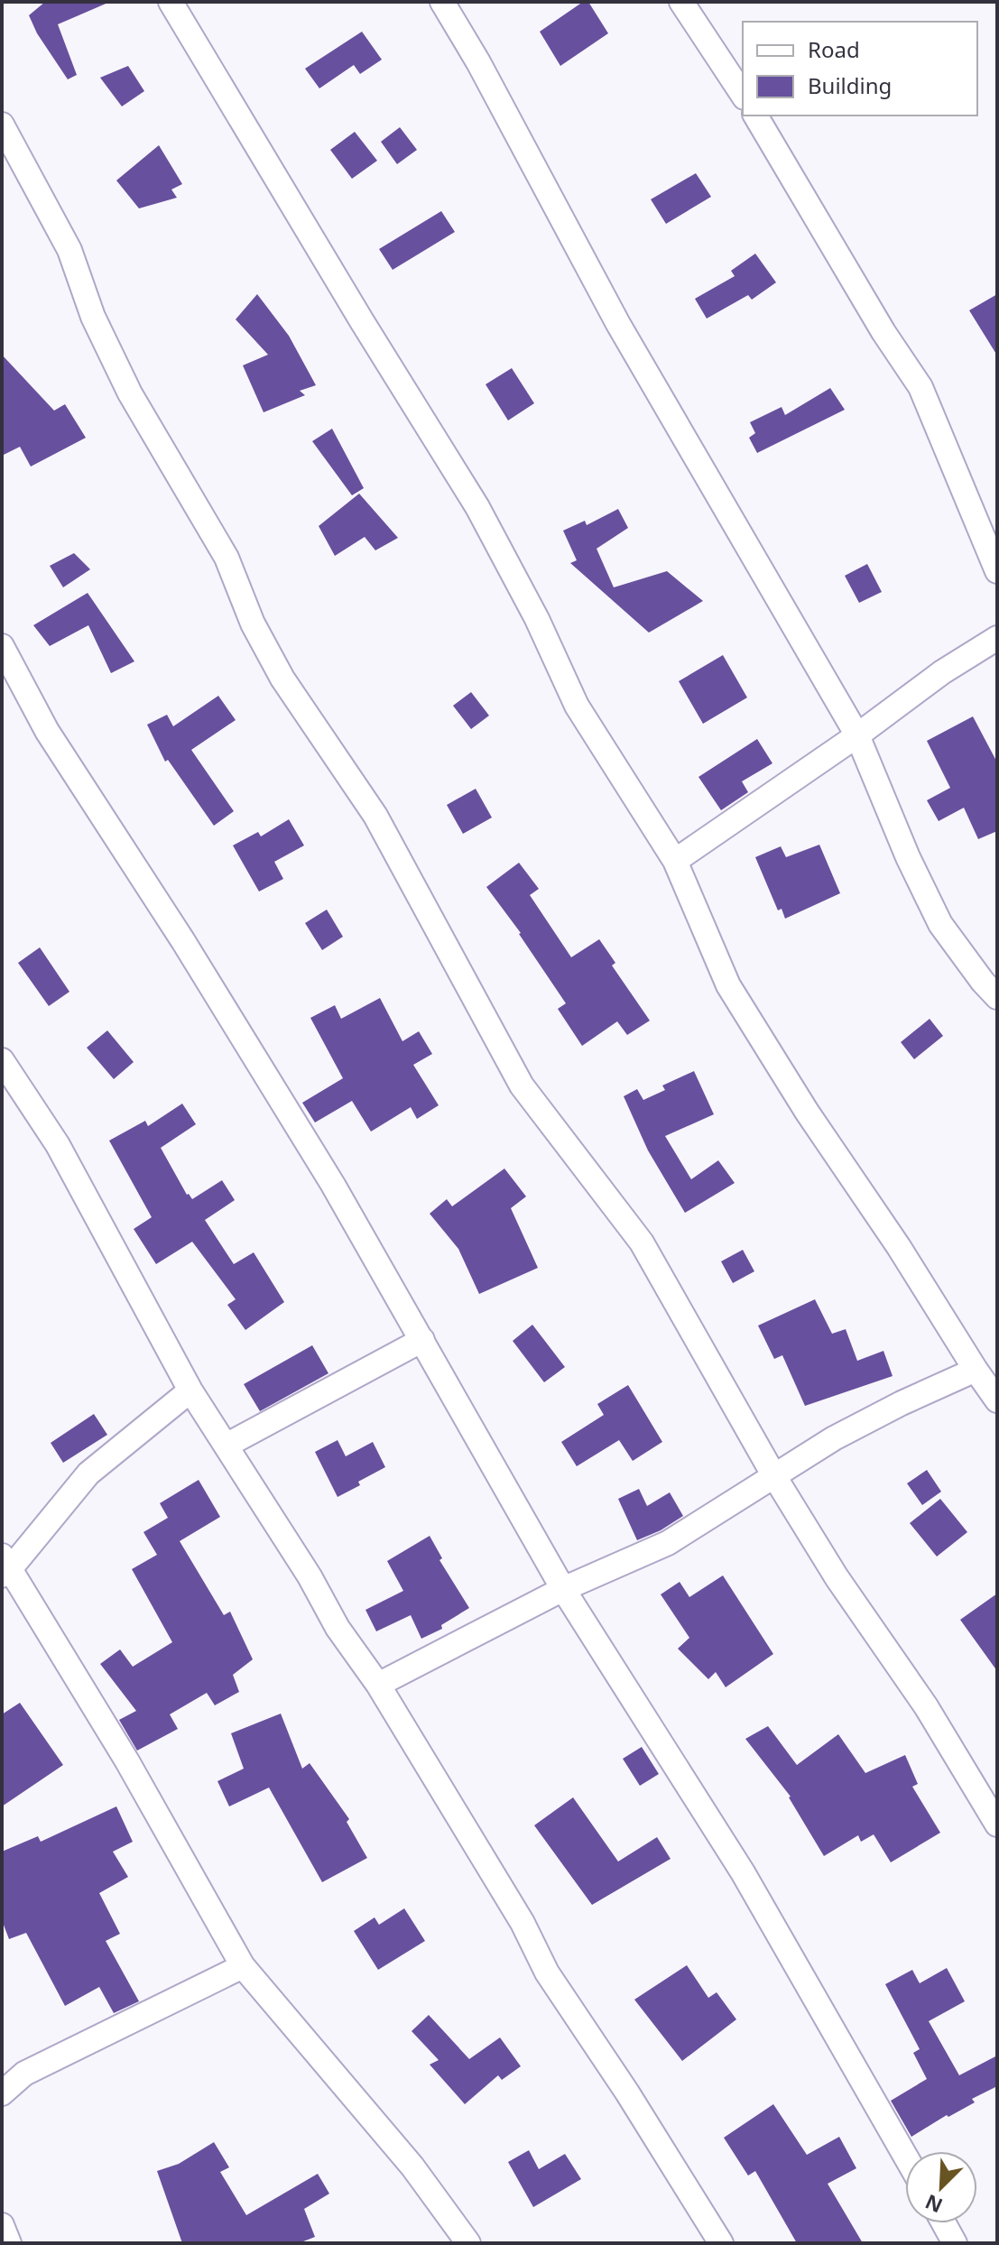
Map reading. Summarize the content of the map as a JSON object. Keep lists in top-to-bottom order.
{
  "legend": ["Road", "Building"],
  "north": "bottom left"
}
